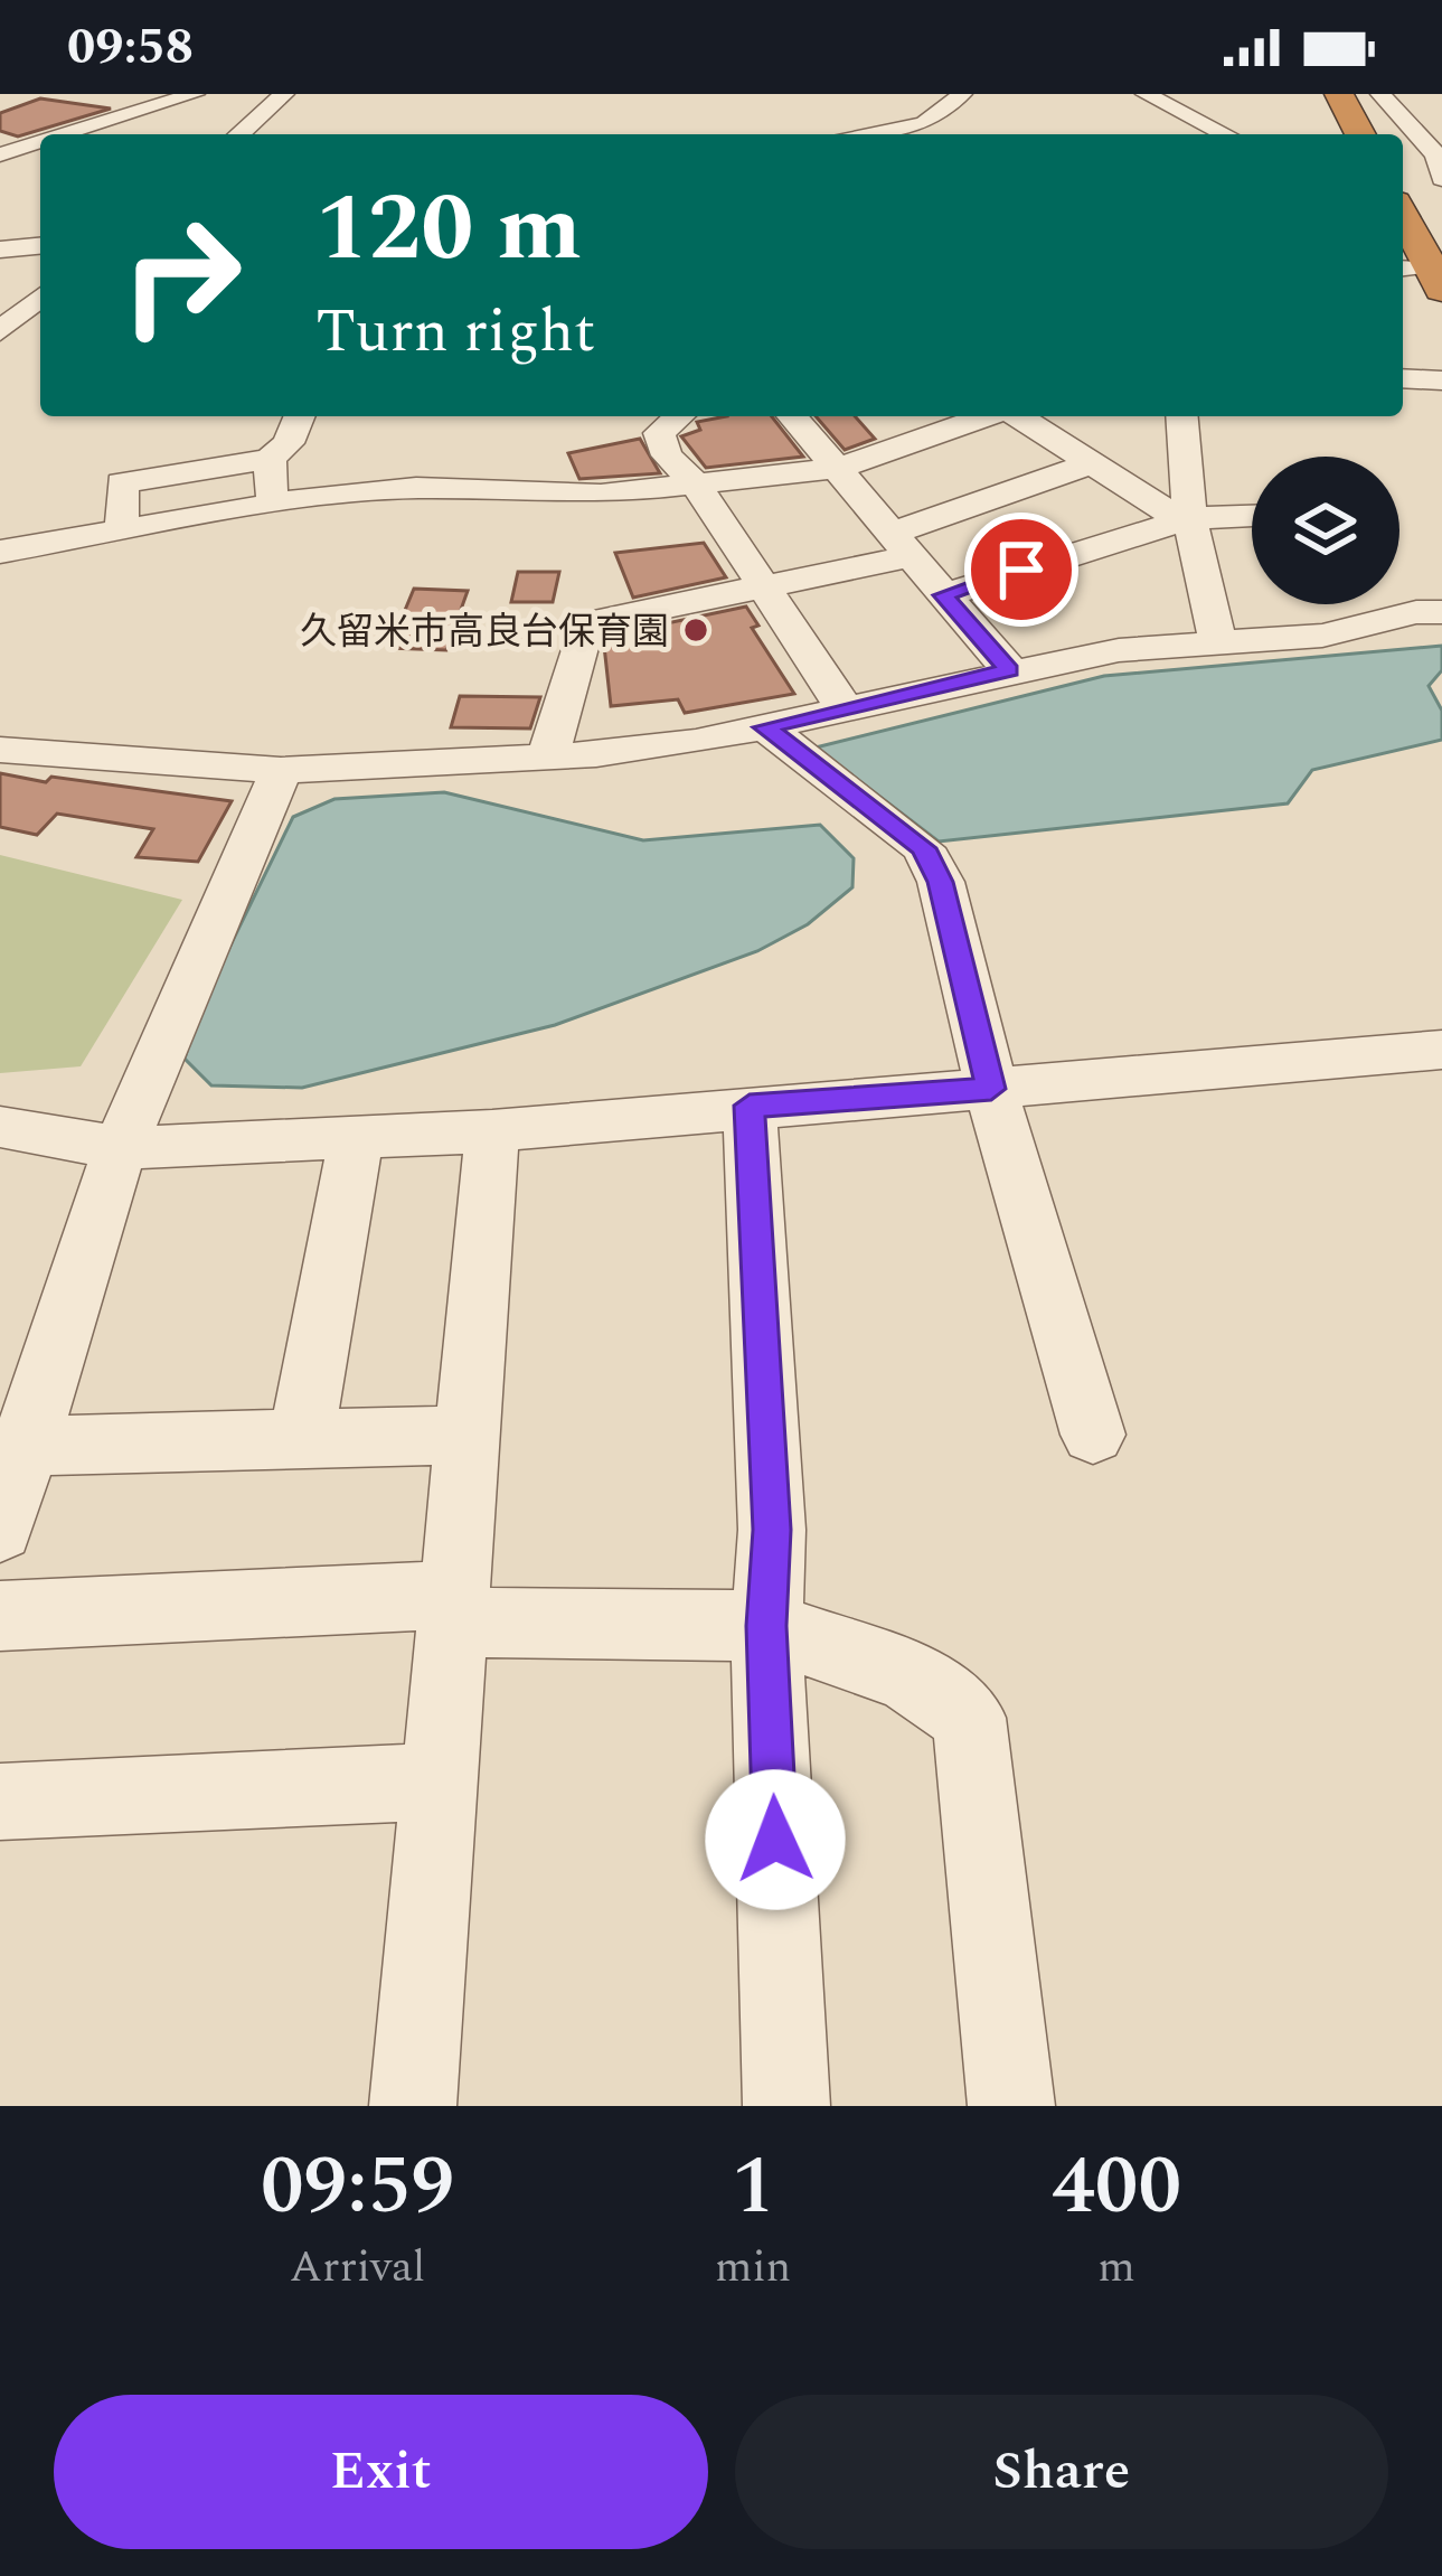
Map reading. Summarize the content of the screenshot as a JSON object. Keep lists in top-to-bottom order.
{
  "places": ["久留米市高良台保育園"],
  "page": {
    "status": "09:58",
    "turn": ["120 m", "Turn right"],
    "eta": [
      "09:59",
      "Arrival",
      "1",
      "min",
      "400",
      "m"
    ],
    "buttons": ["Exit", "Share"]
  }
}
